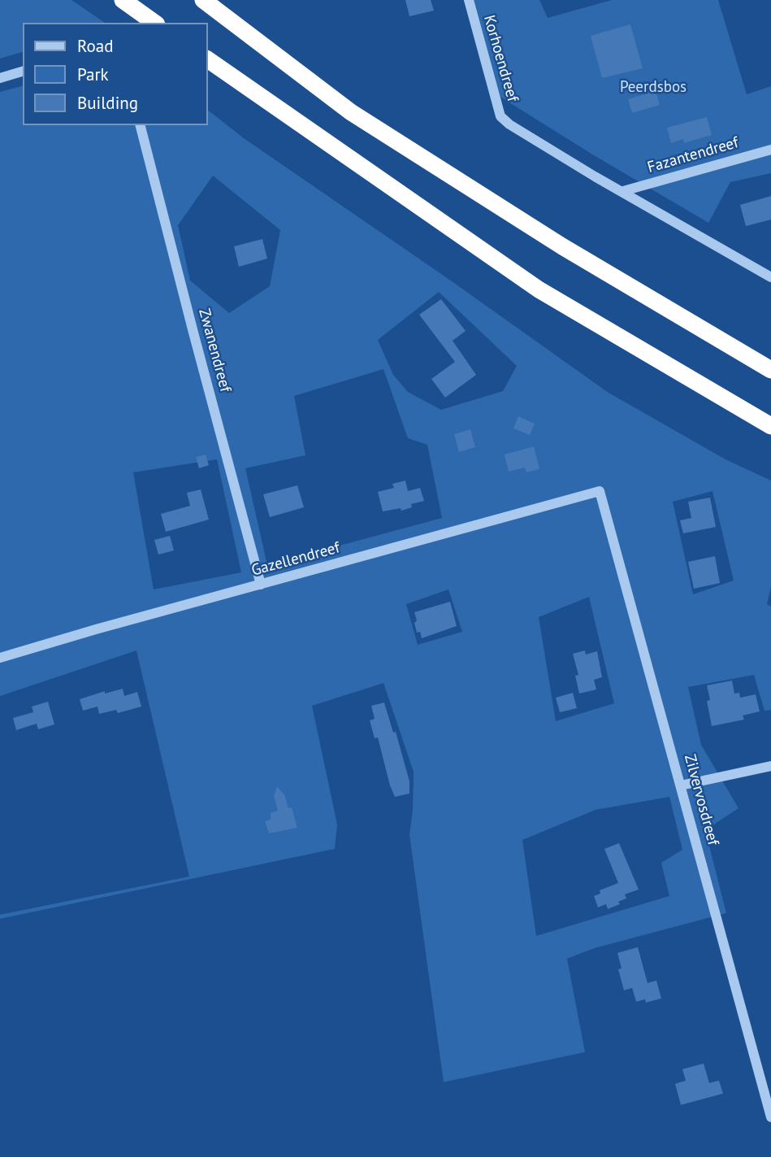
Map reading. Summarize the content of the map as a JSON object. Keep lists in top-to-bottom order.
{
  "streets": {
    "street": [
      "Korhoendreef",
      "Fazantendreef",
      "Zwanendreef",
      "Gazellendreef",
      "Zilvervosdreef"
    ]
  },
  "crossings": [
    ["Korhoendreef", "Fazantendreef"],
    ["Zwanendreef", "Gazellendreef"],
    ["Gazellendreef", "Zilvervosdreef"]
  ],
  "parks": ["Peerdsbos"],
  "legend": ["Road", "Park", "Building"]
}
